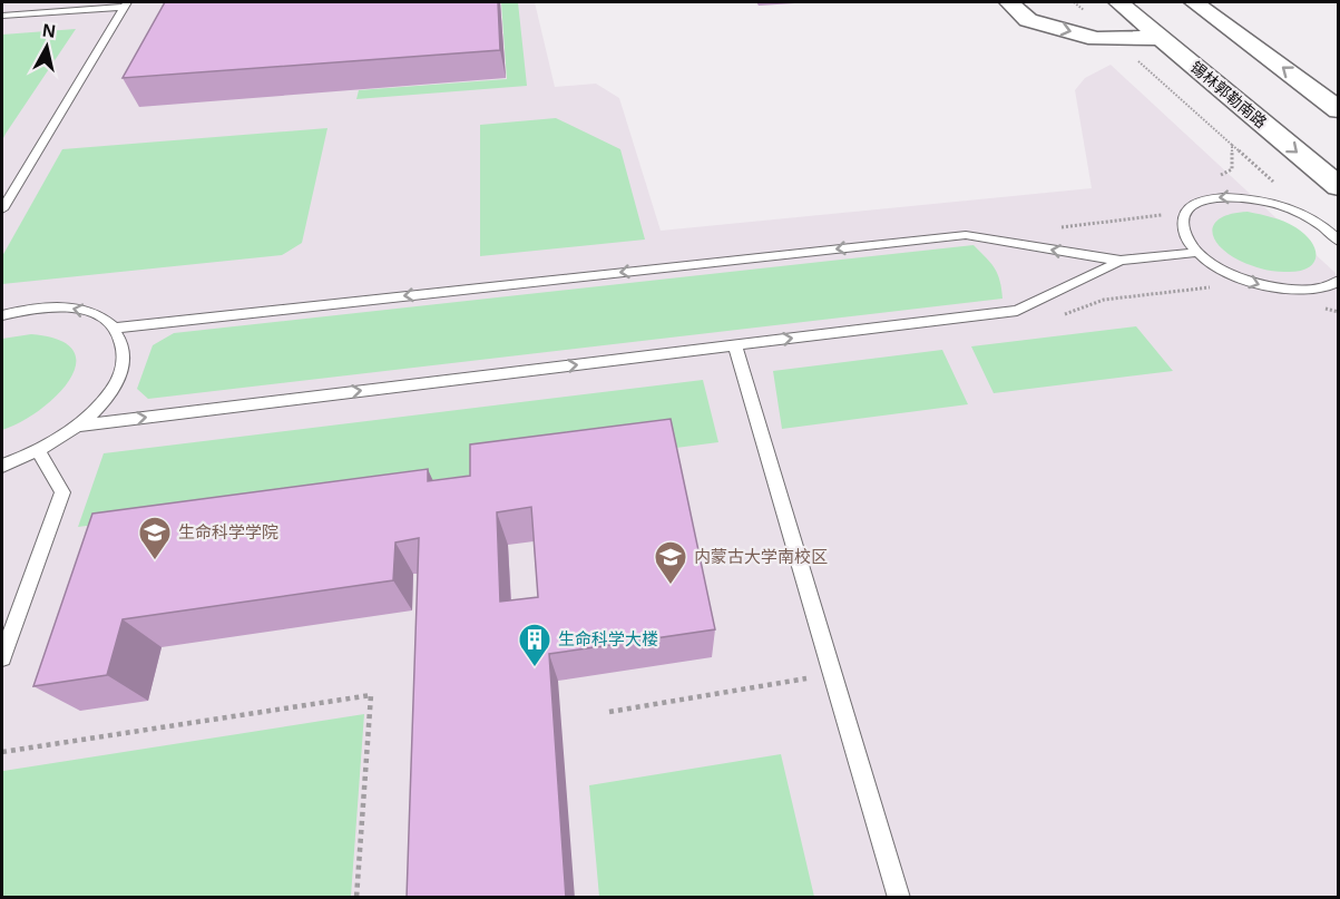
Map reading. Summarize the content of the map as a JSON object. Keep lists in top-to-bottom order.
{
  "streets": {
    "main road": ["锡林郭勒南路"]
  },
  "places": {
    "school or university": ["生命科学学院", "内蒙古大学南校区"],
    "building": ["生命科学大楼"]
  },
  "north": "top"
}
